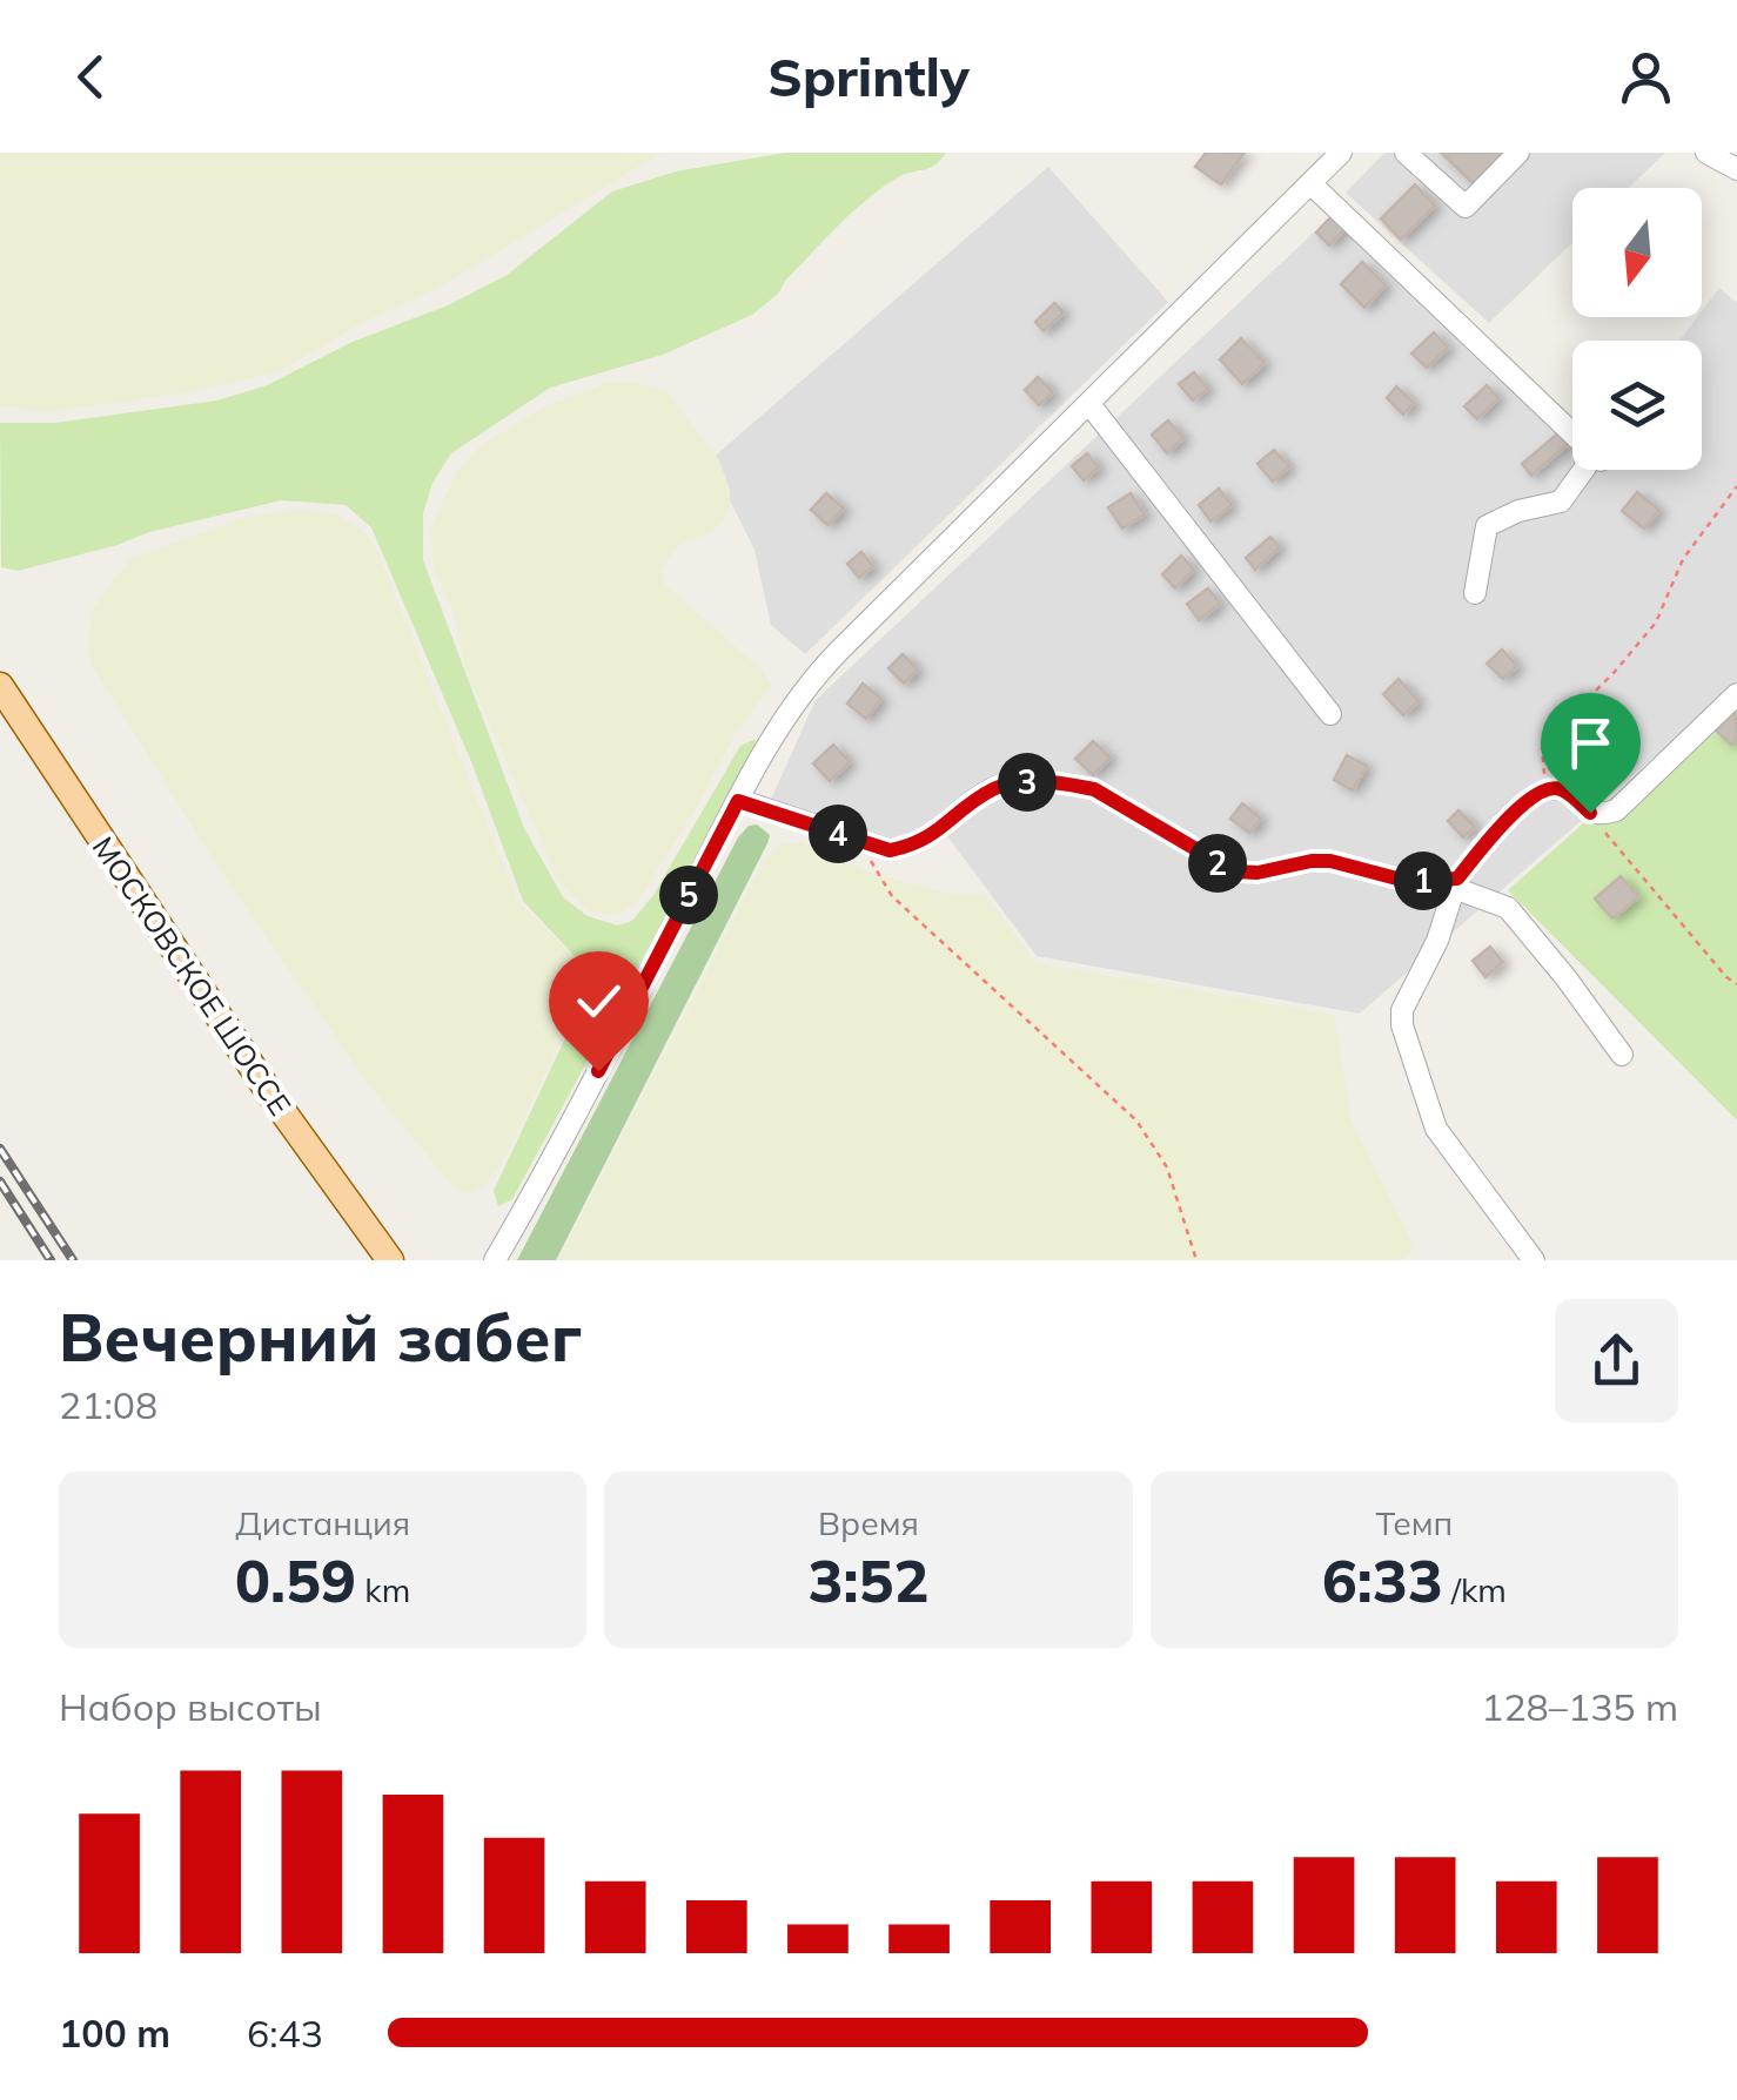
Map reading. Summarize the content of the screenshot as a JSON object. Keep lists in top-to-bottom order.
{
  "streets": {
    "main road": ["МОСКОВСКОЕ ШОССЕ"]
  },
  "north": "bottom",
  "page": {
    "header": "Sprintly",
    "pins": [
      "3",
      "4",
      "2",
      "1",
      "5"
    ],
    "heading": ["Вечерний забег", "21:08"],
    "stats": [
      ["Дистанция", "0.59 km"],
      ["Время", "3:52"],
      ["Темп", "6:33 /km"]
    ],
    "chart": ["Набор высоты", "128–135 m"],
    "list": [
      {
        "name": "100 m",
        "note": "6:43"
      }
    ]
  }
}
